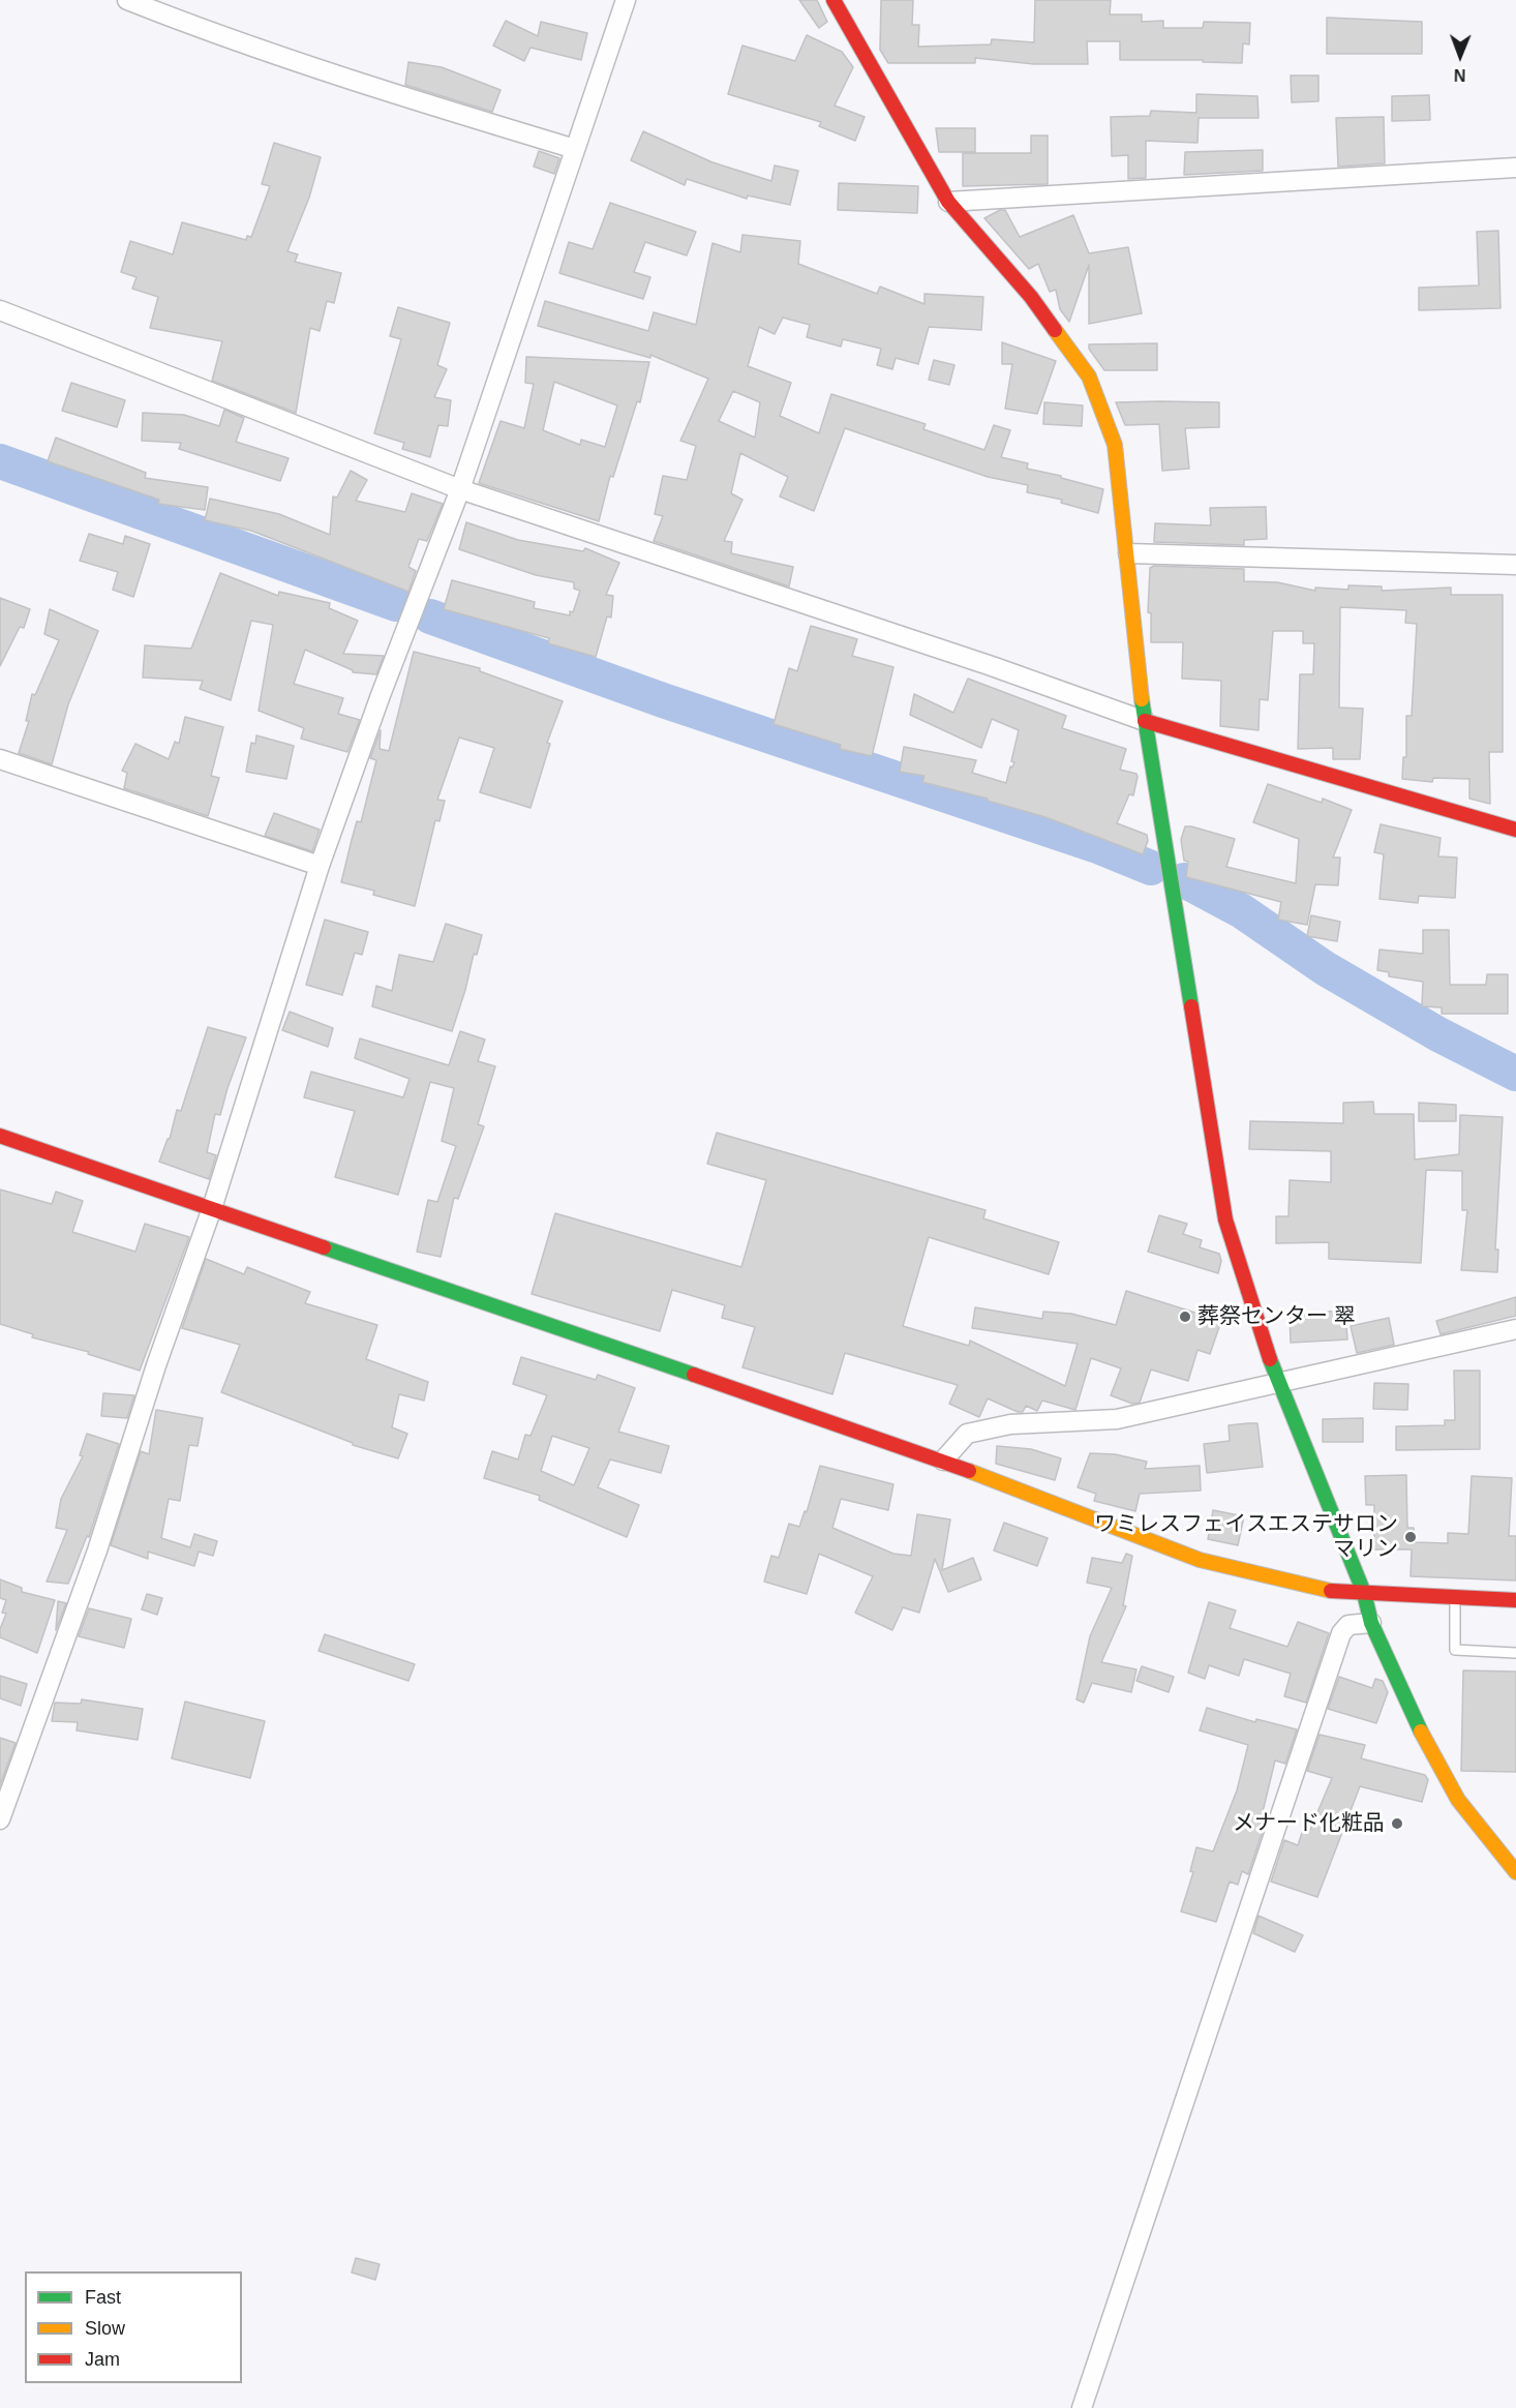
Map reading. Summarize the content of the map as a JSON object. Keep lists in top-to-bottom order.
{
  "places": ["葬祭センター 翠", "ワミレスフェイスエステサロン マリン", "メナード化粧品"],
  "legend": ["Fast", "Slow", "Jam"],
  "north": "bottom"
}
